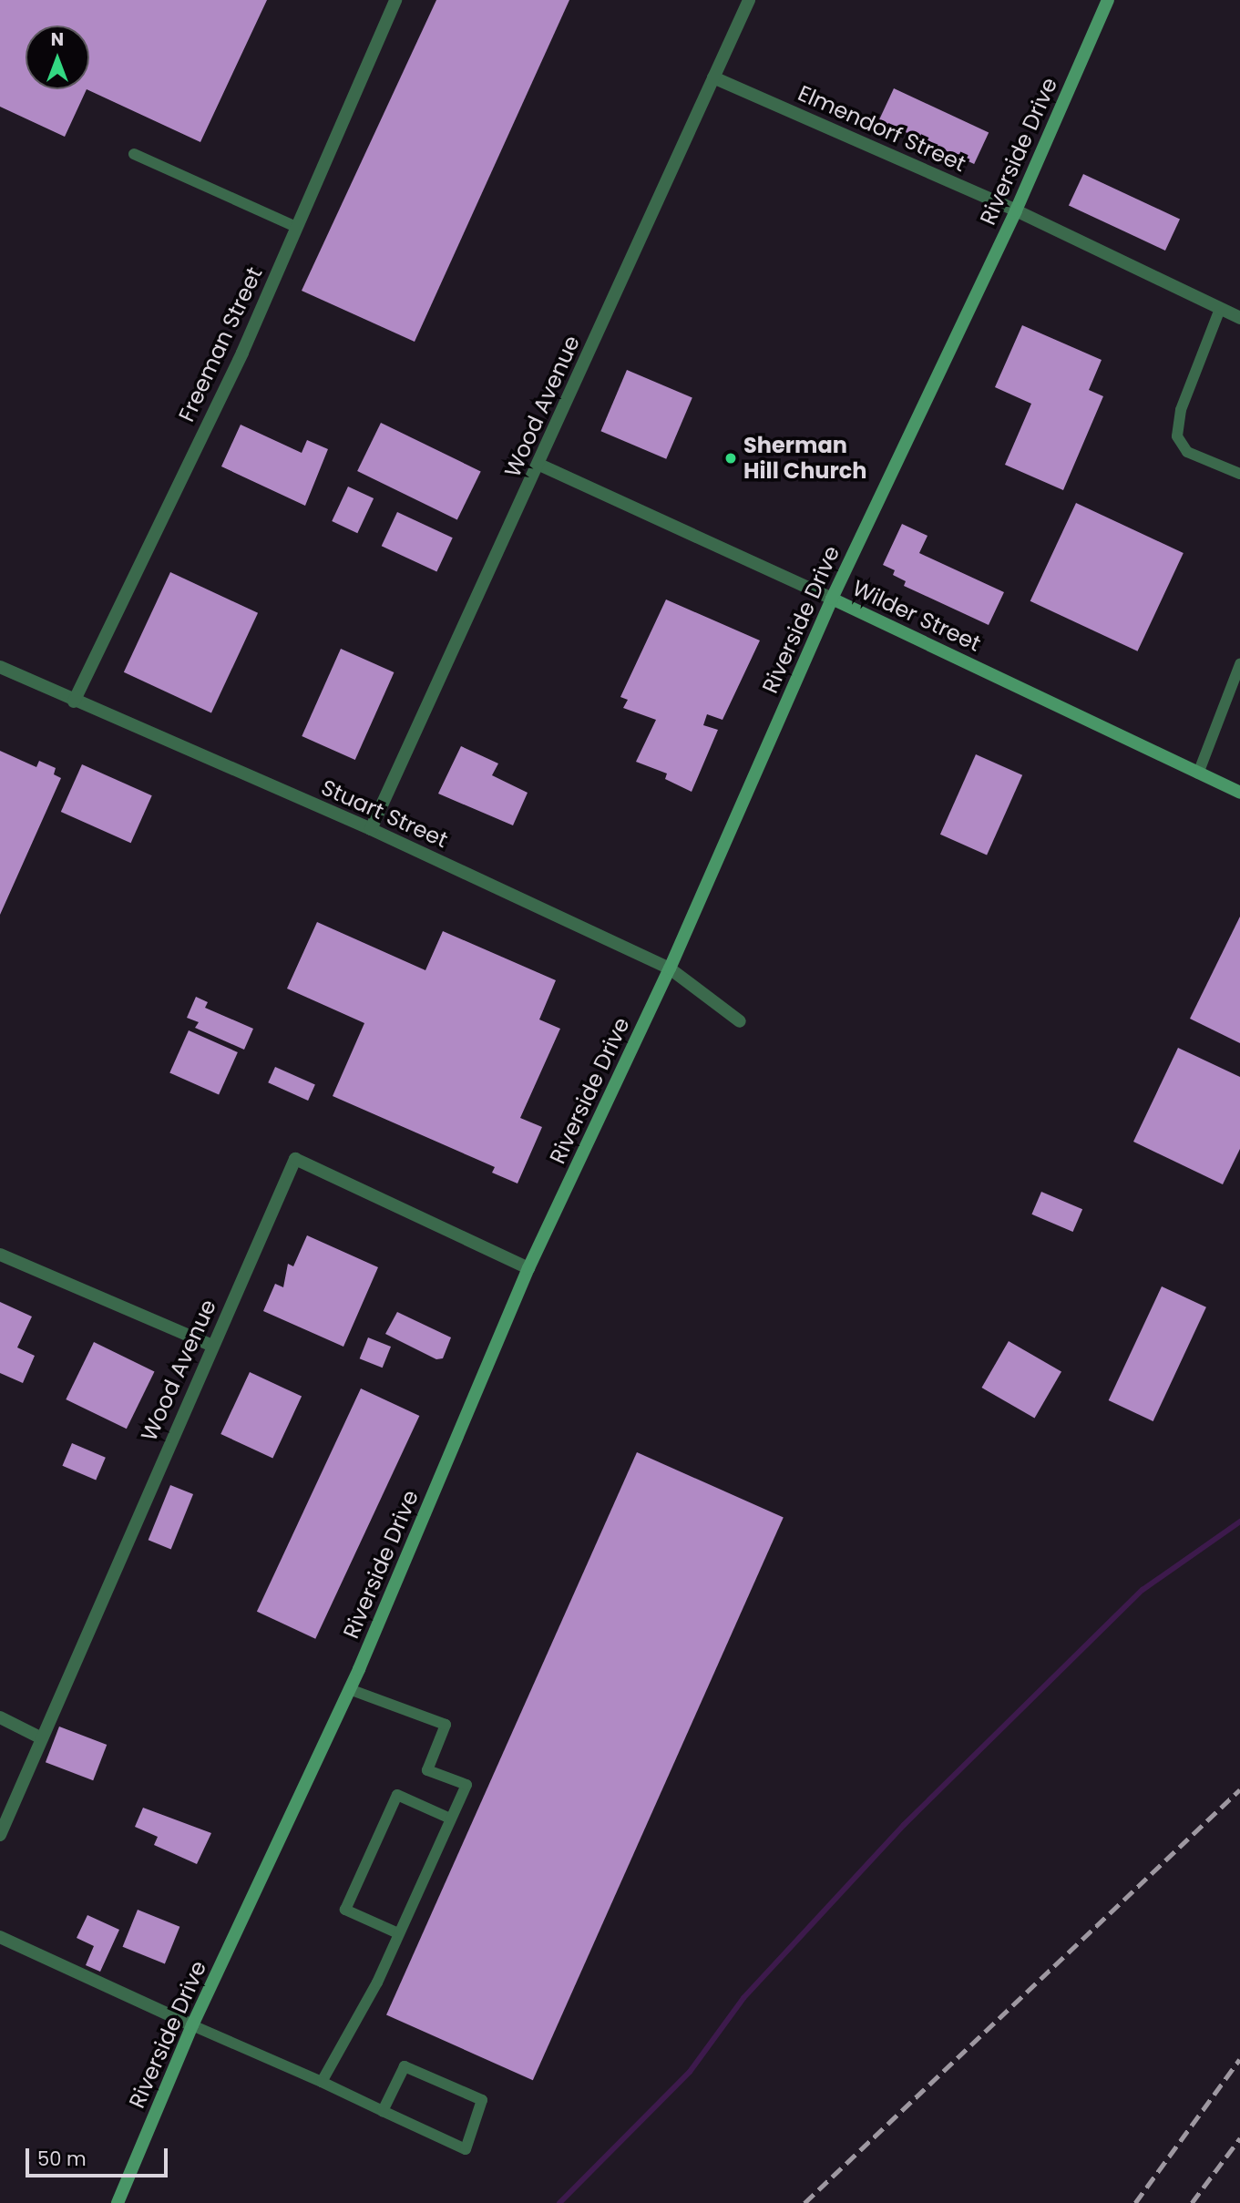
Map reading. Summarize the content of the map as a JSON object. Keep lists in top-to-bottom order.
{
  "streets": {
    "street": [
      "Elmendorf Street",
      "Riverside Drive",
      "Freeman Street",
      "Wood Avenue",
      "Wilder Street",
      "Stuart Street"
    ]
  },
  "crossings": [
    ["Elmendorf Street", "Riverside Drive"],
    ["Elmendorf Street", "Wood Avenue"],
    ["Riverside Drive", "Wood Avenue"],
    ["Riverside Drive", "Wilder Street"],
    ["Riverside Drive", "Stuart Street"],
    ["Freeman Street", "Stuart Street"],
    ["Wood Avenue", "Wilder Street"],
    ["Wood Avenue", "Stuart Street"]
  ],
  "places": ["Sherman Hill Church"],
  "scale_bar": "50 m",
  "north": "top"
}
